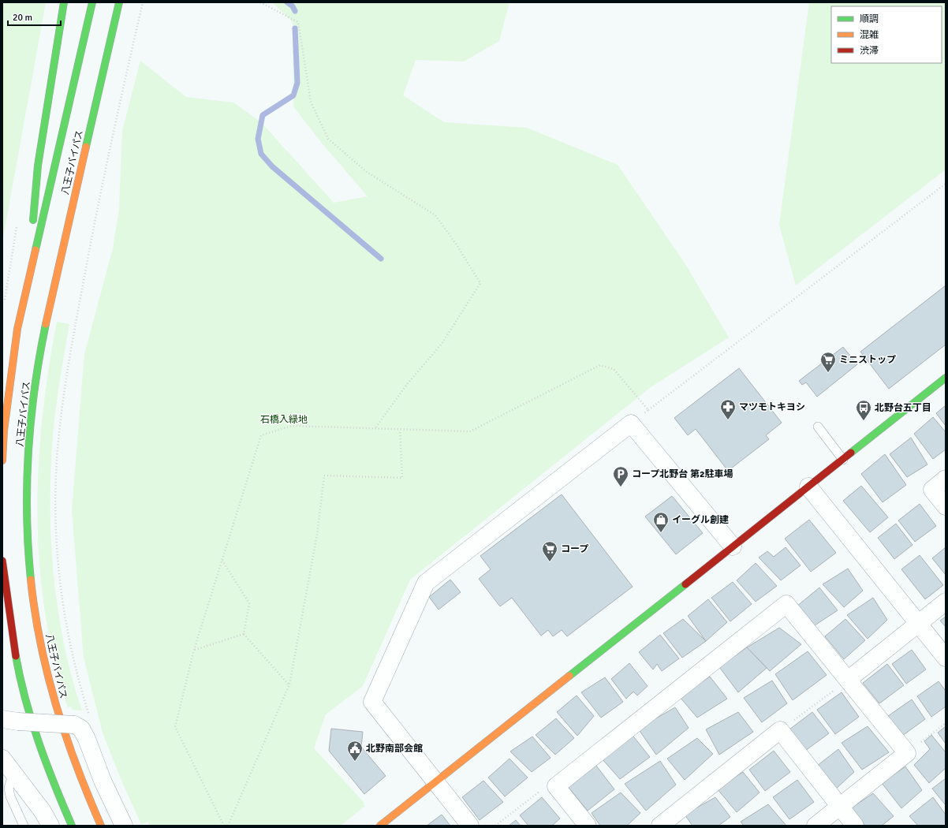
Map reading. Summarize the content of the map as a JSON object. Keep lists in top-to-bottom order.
{
  "streets": {
    "main road": ["八王子バイパス"]
  },
  "parks": ["石橋入緑地"],
  "places": {
    "supermarket": ["ミニストップ", "コープ"],
    "pharmacy": ["マツモトキヨシ"],
    "bus stop": ["北野台五丁目"],
    "parking": ["コープ北野台 第2駐車場"],
    "shop": ["イーグル創建"],
    "public building": ["北野南部会館"]
  },
  "legend": ["順調", "混雑", "渋滞"],
  "scale_bar": "20 m"
}
